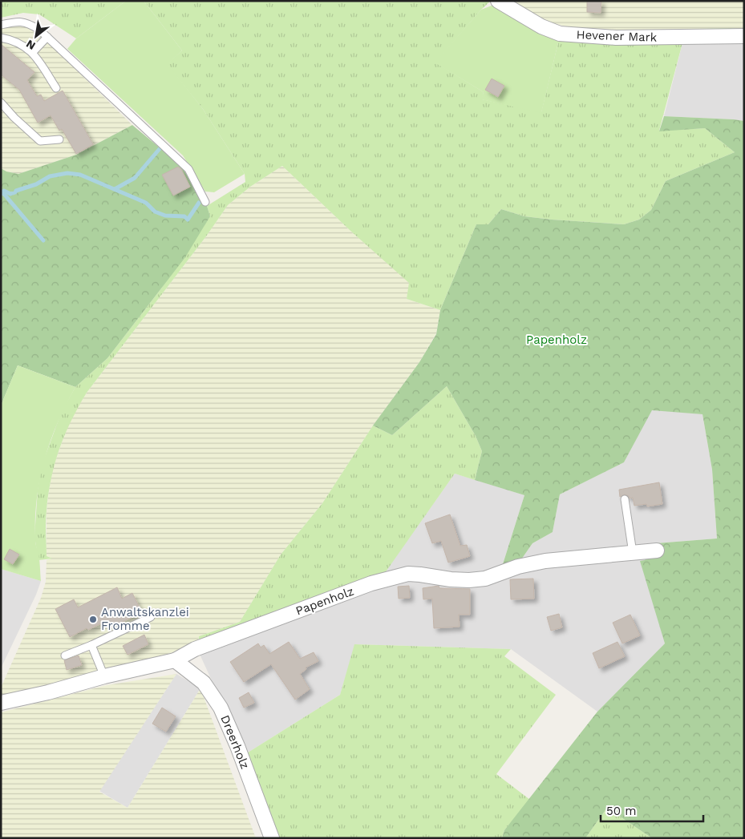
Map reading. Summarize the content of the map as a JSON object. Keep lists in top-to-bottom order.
{
  "streets": {
    "street": ["Hevener Mark", "Papenholz", "Dreerholz"]
  },
  "crossings": [
    ["Papenholz", "Dreerholz"]
  ],
  "parks": ["Papenholz"],
  "places": ["Anwaltskanzlei Fromme"],
  "scale_bar": "50 m",
  "north": "bottom left"
}
